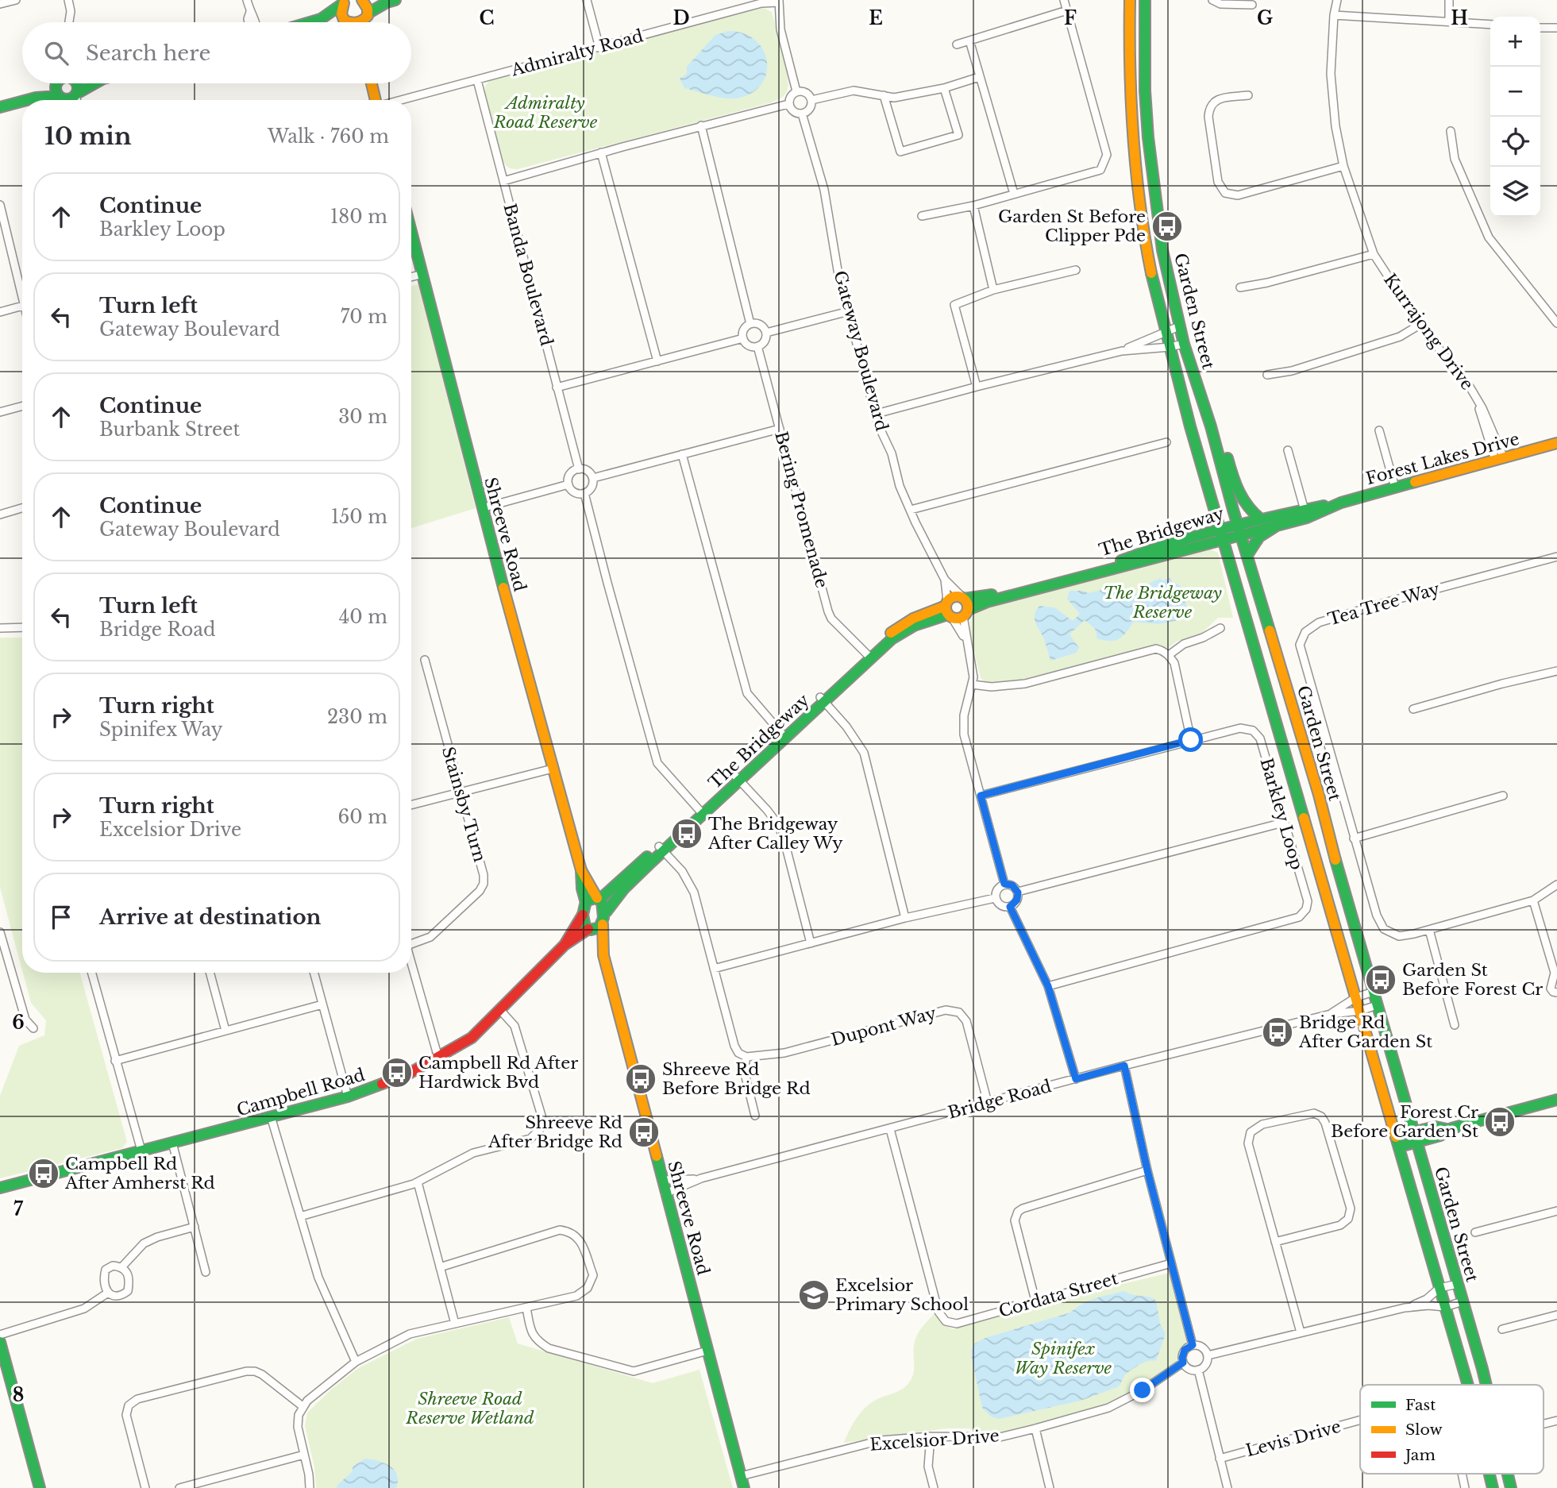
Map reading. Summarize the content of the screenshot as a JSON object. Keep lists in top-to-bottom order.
{
  "streets": {
    "street": [
      "Admiralty Road",
      "Banda Boulevard",
      "Garden Street",
      "Kurrajong Drive",
      "Gateway Boulevard",
      "Forest Lakes Drive",
      "Bering Promenade",
      "The Bridgeway",
      "Shreeve Road",
      "Tea Tree Way",
      "Stainsby Turn",
      "Barkley Loop",
      "Dupont Way",
      "Campbell Road",
      "Bridge Road",
      "Cordata Street",
      "Levis Drive",
      "Excelsior Drive"
    ]
  },
  "crossings": [
    ["Admiralty Road", "Banda Boulevard"],
    ["Garden Street", "Forest Lakes Drive"],
    ["Garden Street", "The Bridgeway"],
    ["Garden Street", "Bridge Road"],
    ["Kurrajong Drive", "Forest Lakes Drive"],
    ["Gateway Boulevard", "The Bridgeway"],
    ["Gateway Boulevard", "Barkley Loop"],
    ["Forest Lakes Drive", "The Bridgeway"],
    ["Bering Promenade", "The Bridgeway"],
    ["The Bridgeway", "Shreeve Road"],
    ["The Bridgeway", "Campbell Road"],
    ["Shreeve Road", "Campbell Road"],
    ["Shreeve Road", "Bridge Road"],
    ["Shreeve Road", "Excelsior Drive"],
    ["Dupont Way", "Bridge Road"],
    ["Bridge Road", "Cordata Street"]
  ],
  "parks": [
    "Admiralty Road Reserve",
    "The Bridgeway Reserve",
    "Spinifex Way Reserve",
    "Shreeve Road Reserve Wetland"
  ],
  "places": {
    "bus stop": [
      "Garden St Before Clipper Pde",
      "The Bridgeway After Calley Wy",
      "Garden St Before Forest Cr",
      "Bridge Rd After Garden St",
      "Campbell Rd After Hardwick Bvd",
      "Shreeve Rd Before Bridge Rd",
      "Forest Cr Before Garden St",
      "Shreeve Rd After Bridge Rd",
      "Campbell Rd After Amherst Rd"
    ],
    "school or university": ["Excelsior Primary School"]
  },
  "legend": ["Fast", "Slow", "Jam"],
  "page": {
    "map_buttons": ["+", "−"],
    "search": "Search here",
    "heading": ["10 min", "Walk · 760 m"],
    "list": [
      ["Continue", "Barkley Loop", "180 m"],
      ["Turn left", "Gateway Boulevard", "70 m"],
      ["Continue", "Burbank Street", "30 m"],
      ["Continue", "Gateway Boulevard", "150 m"],
      ["Turn left", "Bridge Road", "40 m"],
      ["Turn right", "Spinifex Way", "230 m"],
      ["Turn right", "Excelsior Drive", "60 m"],
      "Arrive at destination"
    ]
  },
  "grid": {
    "columns": [
      "C",
      "D",
      "E",
      "F",
      "G",
      "H"
    ],
    "rows": ["6", "7", "8"]
  }
}
